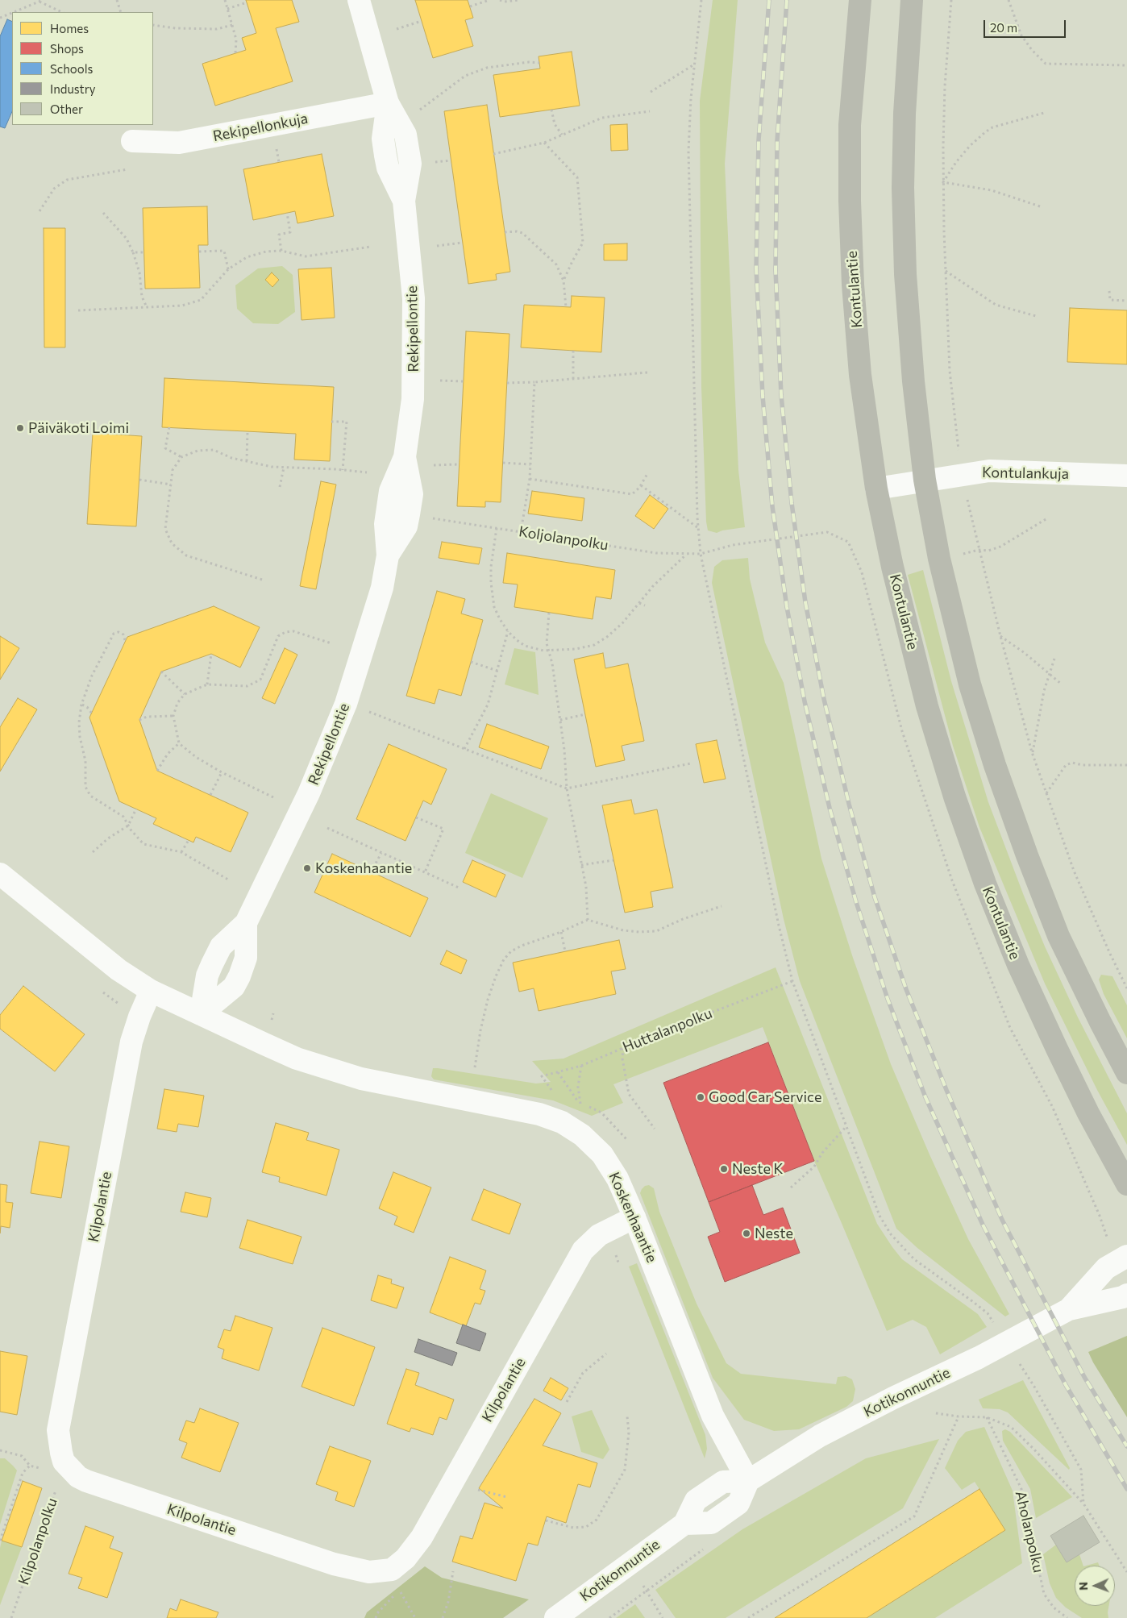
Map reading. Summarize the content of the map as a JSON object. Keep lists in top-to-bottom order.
{
  "streets": {
    "main road": ["Kontulantie"],
    "street": [
      "Rekipellonkuja",
      "Rekipellontie",
      "Kontulankuja",
      "Kilpolantie",
      "Koskenhaantie",
      "Kotikonnuntie"
    ],
    "path": [
      "Koljolanpolku",
      "Huttalanpolku",
      "Aholanpolku",
      "Kilpolanpolku"
    ]
  },
  "crossings": [
    ["Rekipellonkuja", "Rekipellontie"],
    ["Kontulantie", "Kontulankuja"],
    ["Rekipellontie", "Koskenhaantie"],
    ["Kilpolantie", "Koskenhaantie"],
    ["Kilpolantie", "Kilpolanpolku"],
    ["Koskenhaantie", "Kotikonnuntie"]
  ],
  "places": [
    "Päiväkoti Loimi",
    "Koskenhaantie",
    "Good Car Service",
    "Neste K",
    "Neste"
  ],
  "legend": [
    "Homes",
    "Shops",
    "Schools",
    "Industry",
    "Other"
  ],
  "scale_bar": "20 m",
  "north": "left"
}
